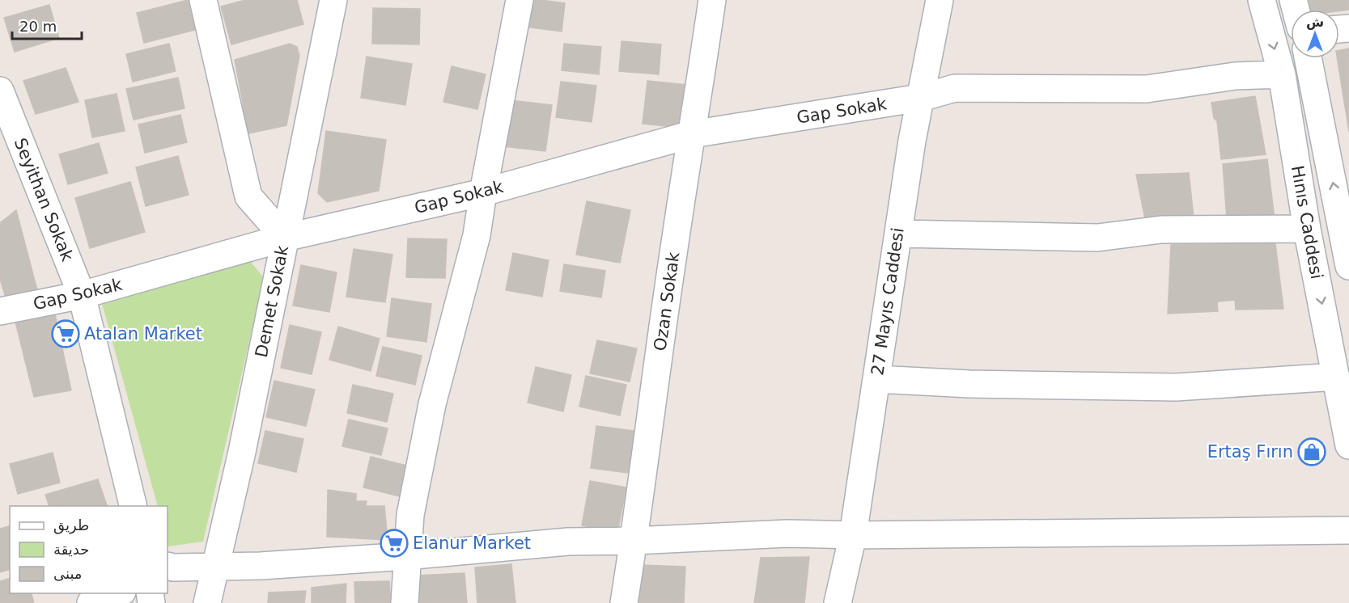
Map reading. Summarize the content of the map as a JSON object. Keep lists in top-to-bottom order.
{
  "streets": {
    "street": [
      "Gap Sokak",
      "Seyithan Sokak",
      "Hınıs Caddesi",
      "Demet Sokak",
      "Ozan Sokak",
      "27 Mayıs Caddesi"
    ]
  },
  "crossings": [
    ["Gap Sokak", "Seyithan Sokak"],
    ["Gap Sokak", "Hınıs Caddesi"],
    ["Gap Sokak", "Demet Sokak"],
    ["Gap Sokak", "Ozan Sokak"],
    ["Gap Sokak", "27 Mayıs Caddesi"]
  ],
  "places": {
    "supermarket": ["Atalan Market", "Elanur Market"],
    "shop": ["Ertaş Fırın"]
  },
  "legend": ["طريق", "حديقة", "مبنى"],
  "scale_bar": "20 m",
  "north": "top"
}
